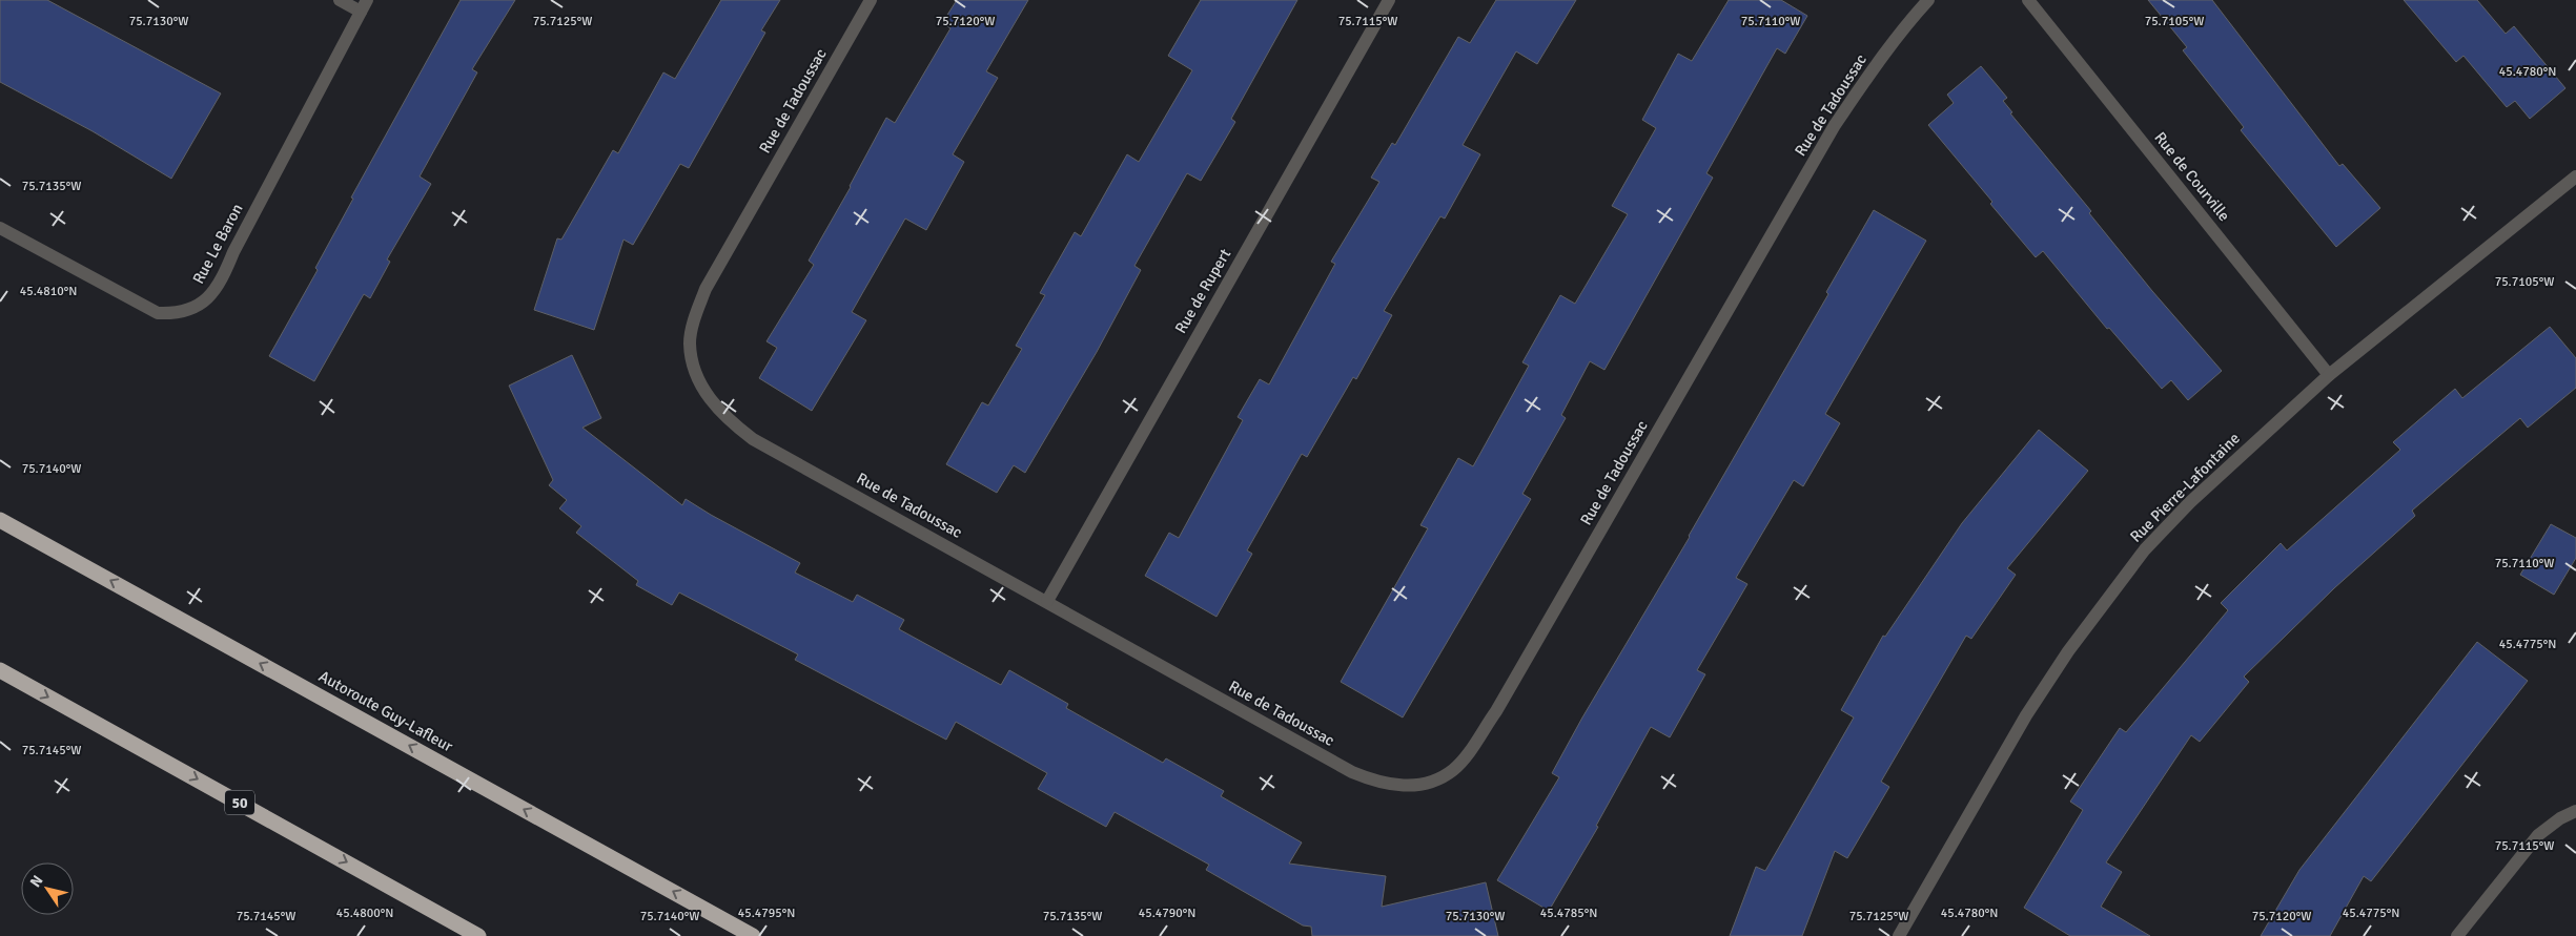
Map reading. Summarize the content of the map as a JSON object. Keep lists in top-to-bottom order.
{
  "streets": {
    "highway": ["Autoroute Guy-Lafleur", "50"],
    "street": [
      "Rue de Tadoussac",
      "Rue de Courville",
      "Rue Le Baron",
      "Rue de Rupert",
      "Rue Pierre-Lafontaine"
    ]
  },
  "crossings": [
    ["Rue de Tadoussac", "Rue de Rupert"],
    ["Rue de Courville", "Rue Pierre-Lafontaine"]
  ],
  "north": "top left",
  "coordinates": [
    "75.7130°W",
    "75.7125°W",
    "75.7120°W",
    "75.7115°W",
    "75.7110°W",
    "75.7105°W",
    "45.4780°N",
    "75.7135°W",
    "45.4810°N",
    "75.7140°W",
    "45.4775°N",
    "75.7145°W",
    "45.4800°N",
    "45.4795°N",
    "45.4790°N",
    "45.4785°N"
  ]
}
